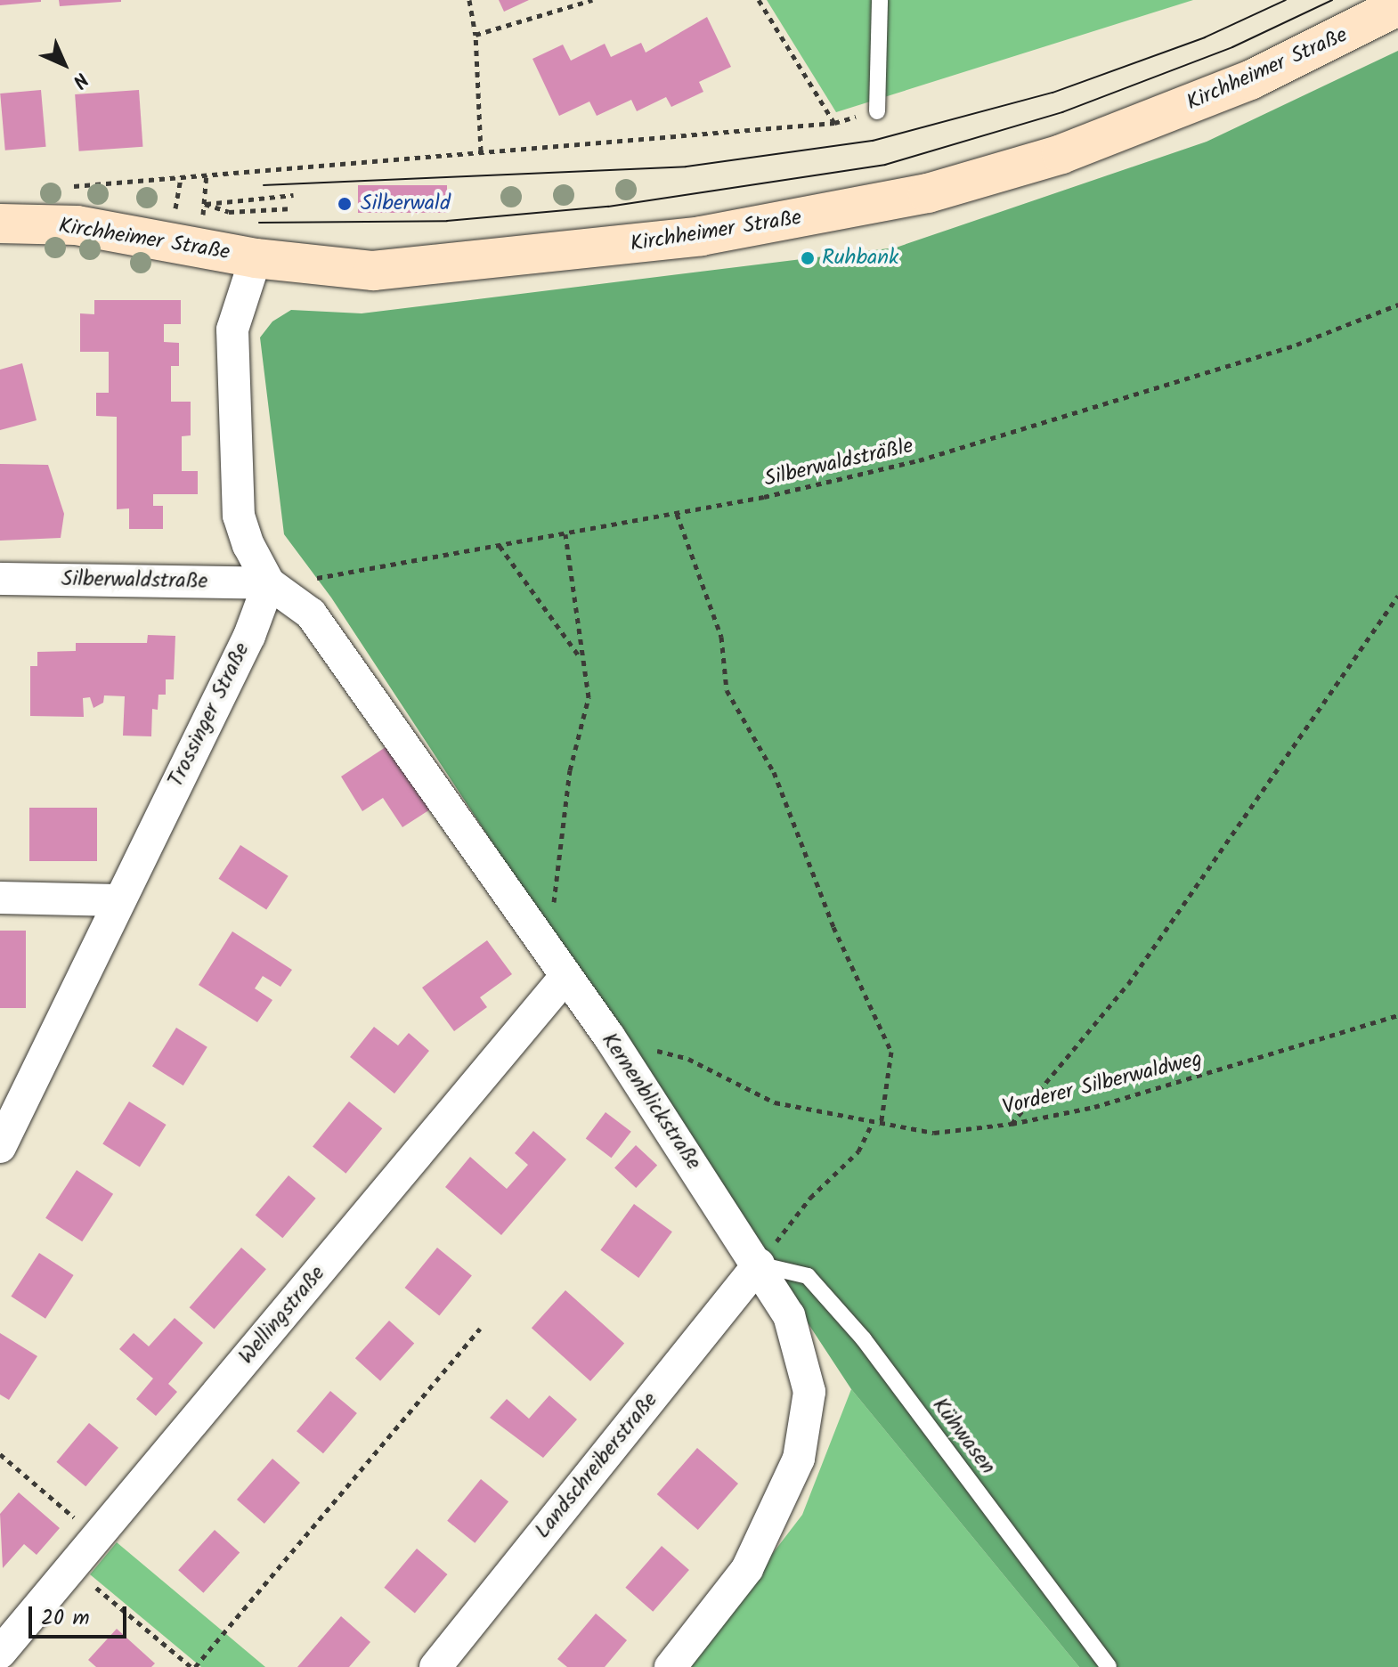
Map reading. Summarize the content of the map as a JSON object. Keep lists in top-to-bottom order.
{
  "streets": {
    "main road": ["Kirchheimer Straße"],
    "street": [
      "Silberwaldstraße",
      "Trossinger Straße",
      "Kernenblickstraße",
      "Wellingstraße",
      "Landschreiberstraße"
    ],
    "lane": ["Kühwasen"],
    "path": ["Silberwaldsträßle", "Vorderer Silberwaldweg"]
  },
  "crossings": [
    ["Silberwaldsträßle", "Silberwaldstraße"],
    ["Silberwaldsträßle", "Trossinger Straße"],
    ["Silberwaldsträßle", "Kernenblickstraße"],
    ["Silberwaldstraße", "Trossinger Straße"],
    ["Silberwaldstraße", "Kernenblickstraße"],
    ["Trossinger Straße", "Kernenblickstraße"],
    ["Vorderer Silberwaldweg", "Kernenblickstraße"],
    ["Kernenblickstraße", "Wellingstraße"],
    ["Kernenblickstraße", "Kühwasen"],
    ["Kernenblickstraße", "Landschreiberstraße"],
    ["Kühwasen", "Landschreiberstraße"]
  ],
  "places": ["Silberwald", "Ruhbank"],
  "scale_bar": "20 m",
  "north": "bottom right"
}
